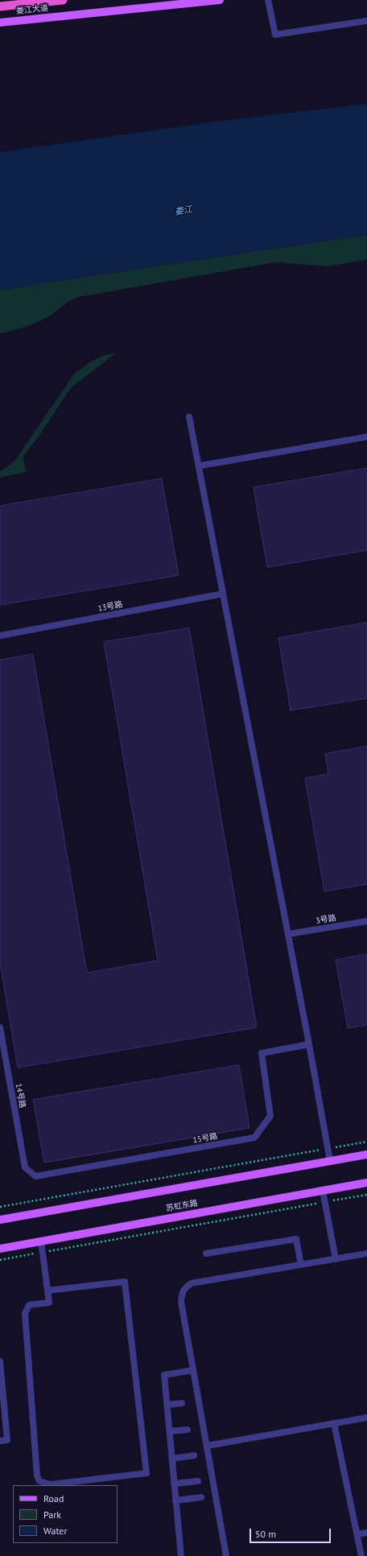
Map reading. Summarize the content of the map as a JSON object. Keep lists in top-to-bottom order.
{
  "streets": {
    "main road": ["娄江大道", "苏虹东路"],
    "lane": [
      "13号路",
      "3号路",
      "14号路",
      "15号路"
    ]
  },
  "crossings": [
    ["14号路", "15号路"]
  ],
  "water": ["娄江"],
  "legend": ["Road", "Park", "Water"],
  "scale_bar": "50 m"
}
